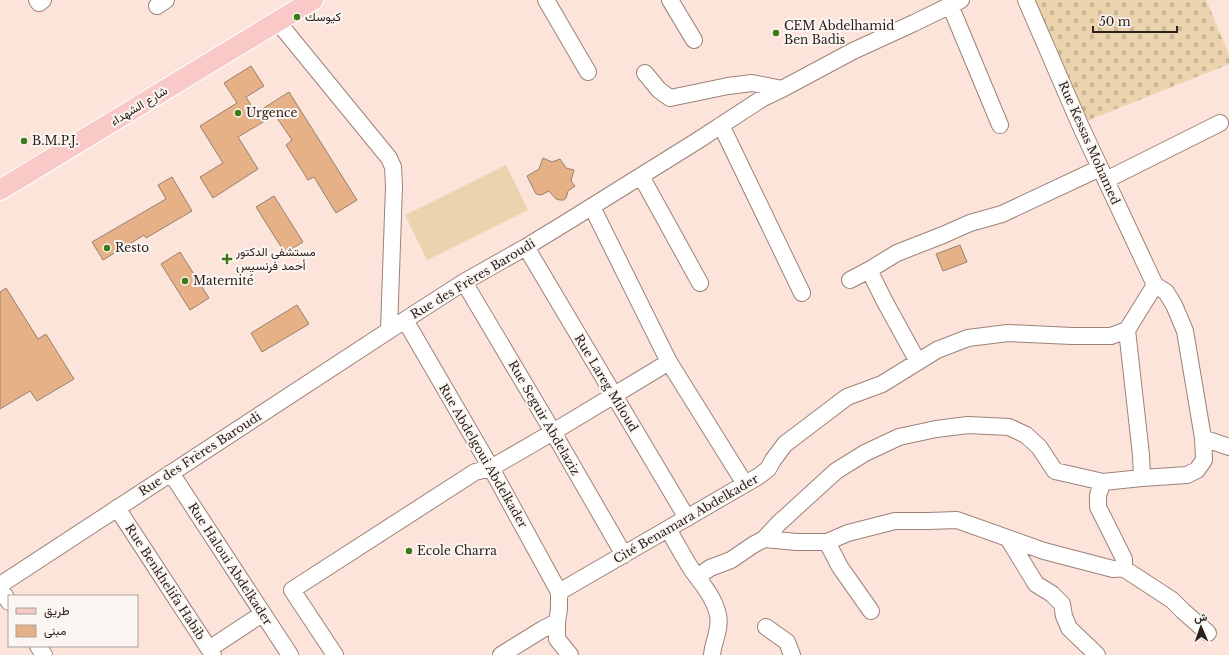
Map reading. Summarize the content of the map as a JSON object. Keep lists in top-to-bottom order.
{
  "streets": {
    "main road": ["شارع الشهداء"],
    "street": [
      "Rue Kessas Mohamed",
      "Rue des Frères Baroudi",
      "Rue Lareg Miloud",
      "Rue Seguir Abdelaziz",
      "Rue Abdelgoui Abdelkader",
      "Cité Benamara Abdelkader",
      "Rue Haloui Abdelkader",
      "Rue Benkhelifa Habib"
    ]
  },
  "crossings": [
    ["Rue des Frères Baroudi", "Rue Lareg Miloud"],
    ["Rue des Frères Baroudi", "Rue Seguir Abdelaziz"],
    ["Rue des Frères Baroudi", "Rue Abdelgoui Abdelkader"],
    ["Rue des Frères Baroudi", "Rue Haloui Abdelkader"],
    ["Rue des Frères Baroudi", "Rue Benkhelifa Habib"],
    ["Rue Lareg Miloud", "Cité Benamara Abdelkader"],
    ["Rue Seguir Abdelaziz", "Cité Benamara Abdelkader"],
    ["Rue Abdelgoui Abdelkader", "Cité Benamara Abdelkader"]
  ],
  "places": {
    "other": [
      "كيوسك",
      "CEM Abdelhamid Ben Badis",
      "Urgence",
      "B.M.P.J.",
      "Resto",
      "Maternité",
      "Ecole Charra"
    ],
    "health": ["مستشفى الدكتور أحمد فرنسيس"]
  },
  "legend": ["طريق", "مبنى"],
  "scale_bar": "50 m",
  "north": "top"
}
